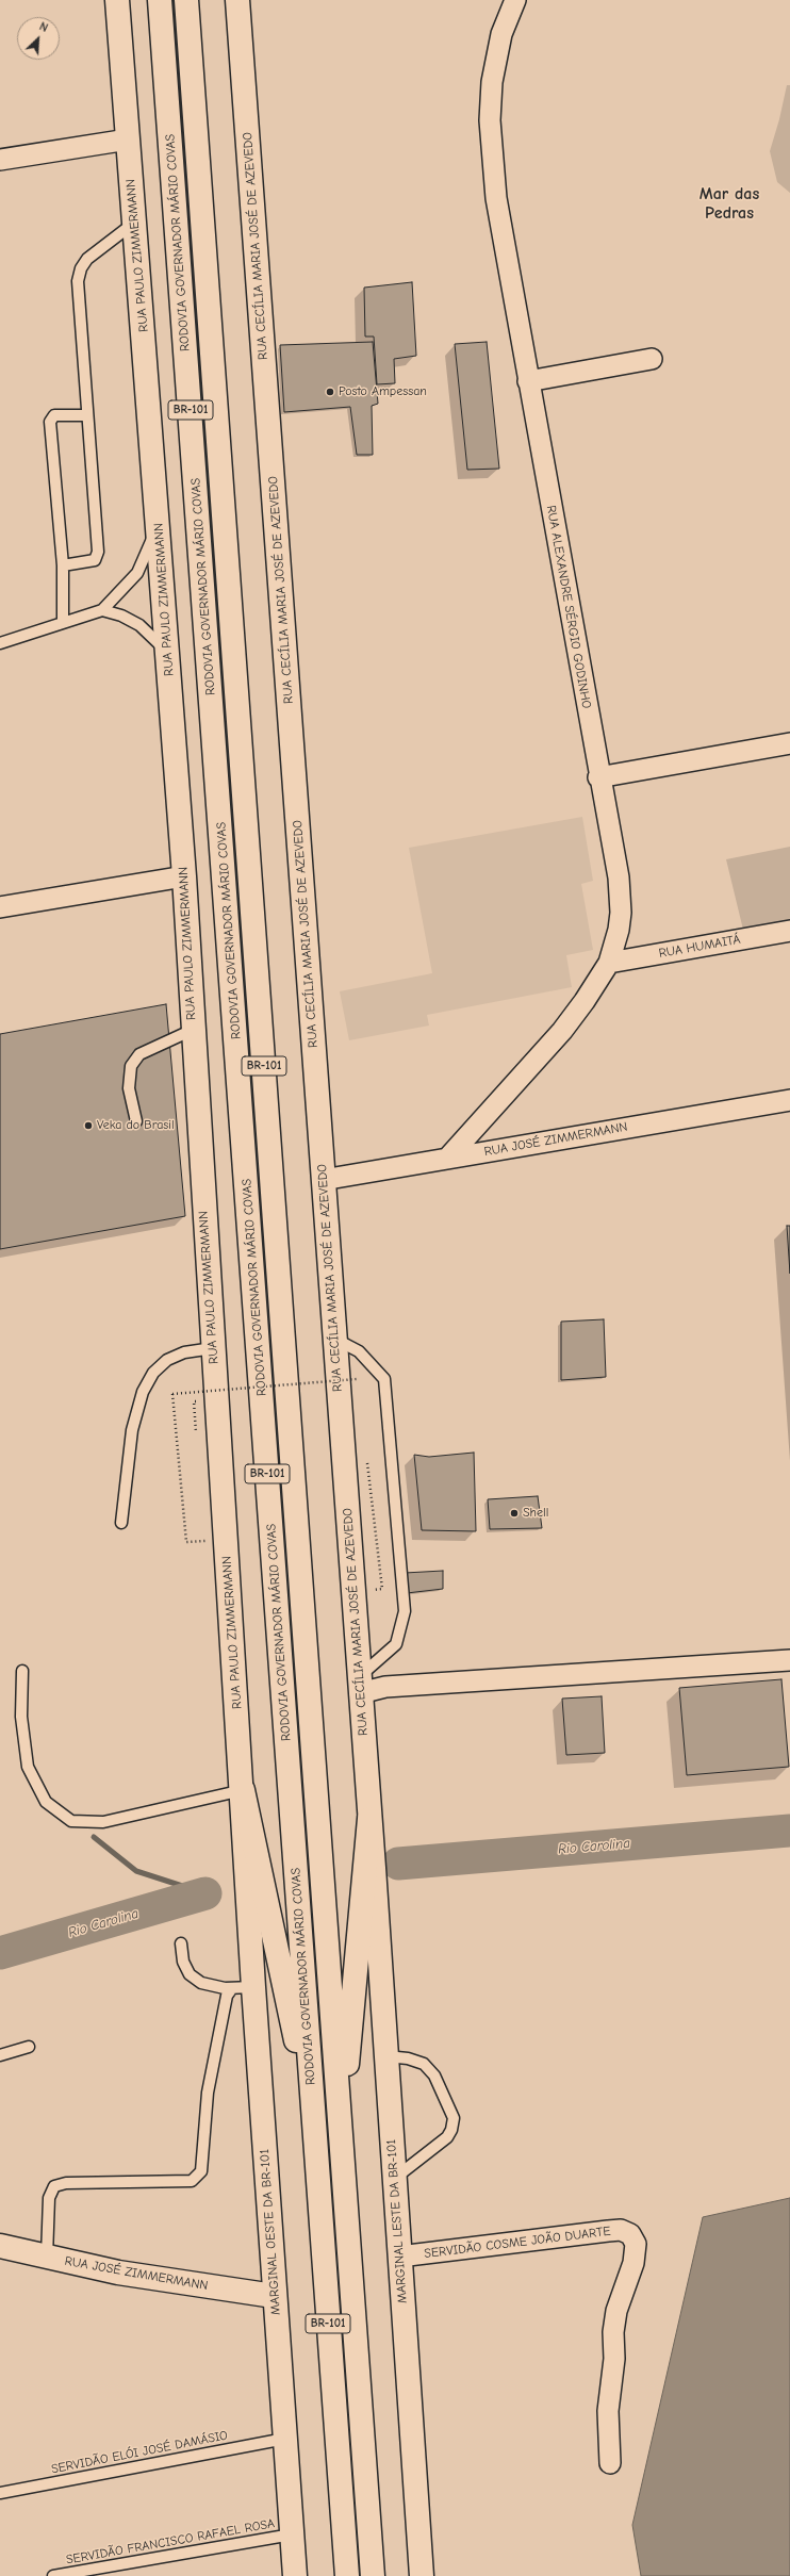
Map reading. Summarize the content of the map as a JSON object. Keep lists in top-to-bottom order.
{
  "streets": {
    "main road": [
      "RODOVIA GOVERNADOR MÁRIO COVAS",
      "RUA CECÍLIA MARIA JOSÉ DE AZEVEDO",
      "RUA PAULO ZIMMERMANN",
      "BR-101",
      "RUA JOSÉ ZIMMERMANN",
      "MARGINAL LESTE DA BR-101",
      "MARGINAL OESTE DA BR-101"
    ],
    "street": ["RUA ALEXANDRE SÉRGIO GODINHO", "RUA HUMAITÁ", "SERVIDÃO COSME JOÃO DUARTE"],
    "lane": ["SERVIDÃO ELÓI JOSÉ DAMÁSIO", "SERVIDÃO FRANCISCO RAFAEL ROSA"]
  },
  "crossings": [
    ["RUA CECÍLIA MARIA JOSÉ DE AZEVEDO", "RUA JOSÉ ZIMMERMANN"],
    ["RUA CECÍLIA MARIA JOSÉ DE AZEVEDO", "MARGINAL LESTE DA BR-101"],
    ["RUA PAULO ZIMMERMANN", "MARGINAL OESTE DA BR-101"],
    ["RUA ALEXANDRE SÉRGIO GODINHO", "RUA HUMAITÁ"],
    ["RUA ALEXANDRE SÉRGIO GODINHO", "RUA JOSÉ ZIMMERMANN"],
    ["RUA JOSÉ ZIMMERMANN", "MARGINAL OESTE DA BR-101"],
    ["MARGINAL LESTE DA BR-101", "SERVIDÃO COSME JOÃO DUARTE"],
    ["MARGINAL OESTE DA BR-101", "SERVIDÃO ELÓI JOSÉ DAMÁSIO"],
    ["MARGINAL OESTE DA BR-101", "SERVIDÃO FRANCISCO RAFAEL ROSA"]
  ],
  "districts": ["Mar das Pedras"],
  "water": ["Rio Carolina"],
  "places": ["Posto Ampessan", "Veka do Brasil", "Shell"],
  "north": "top right"
}
